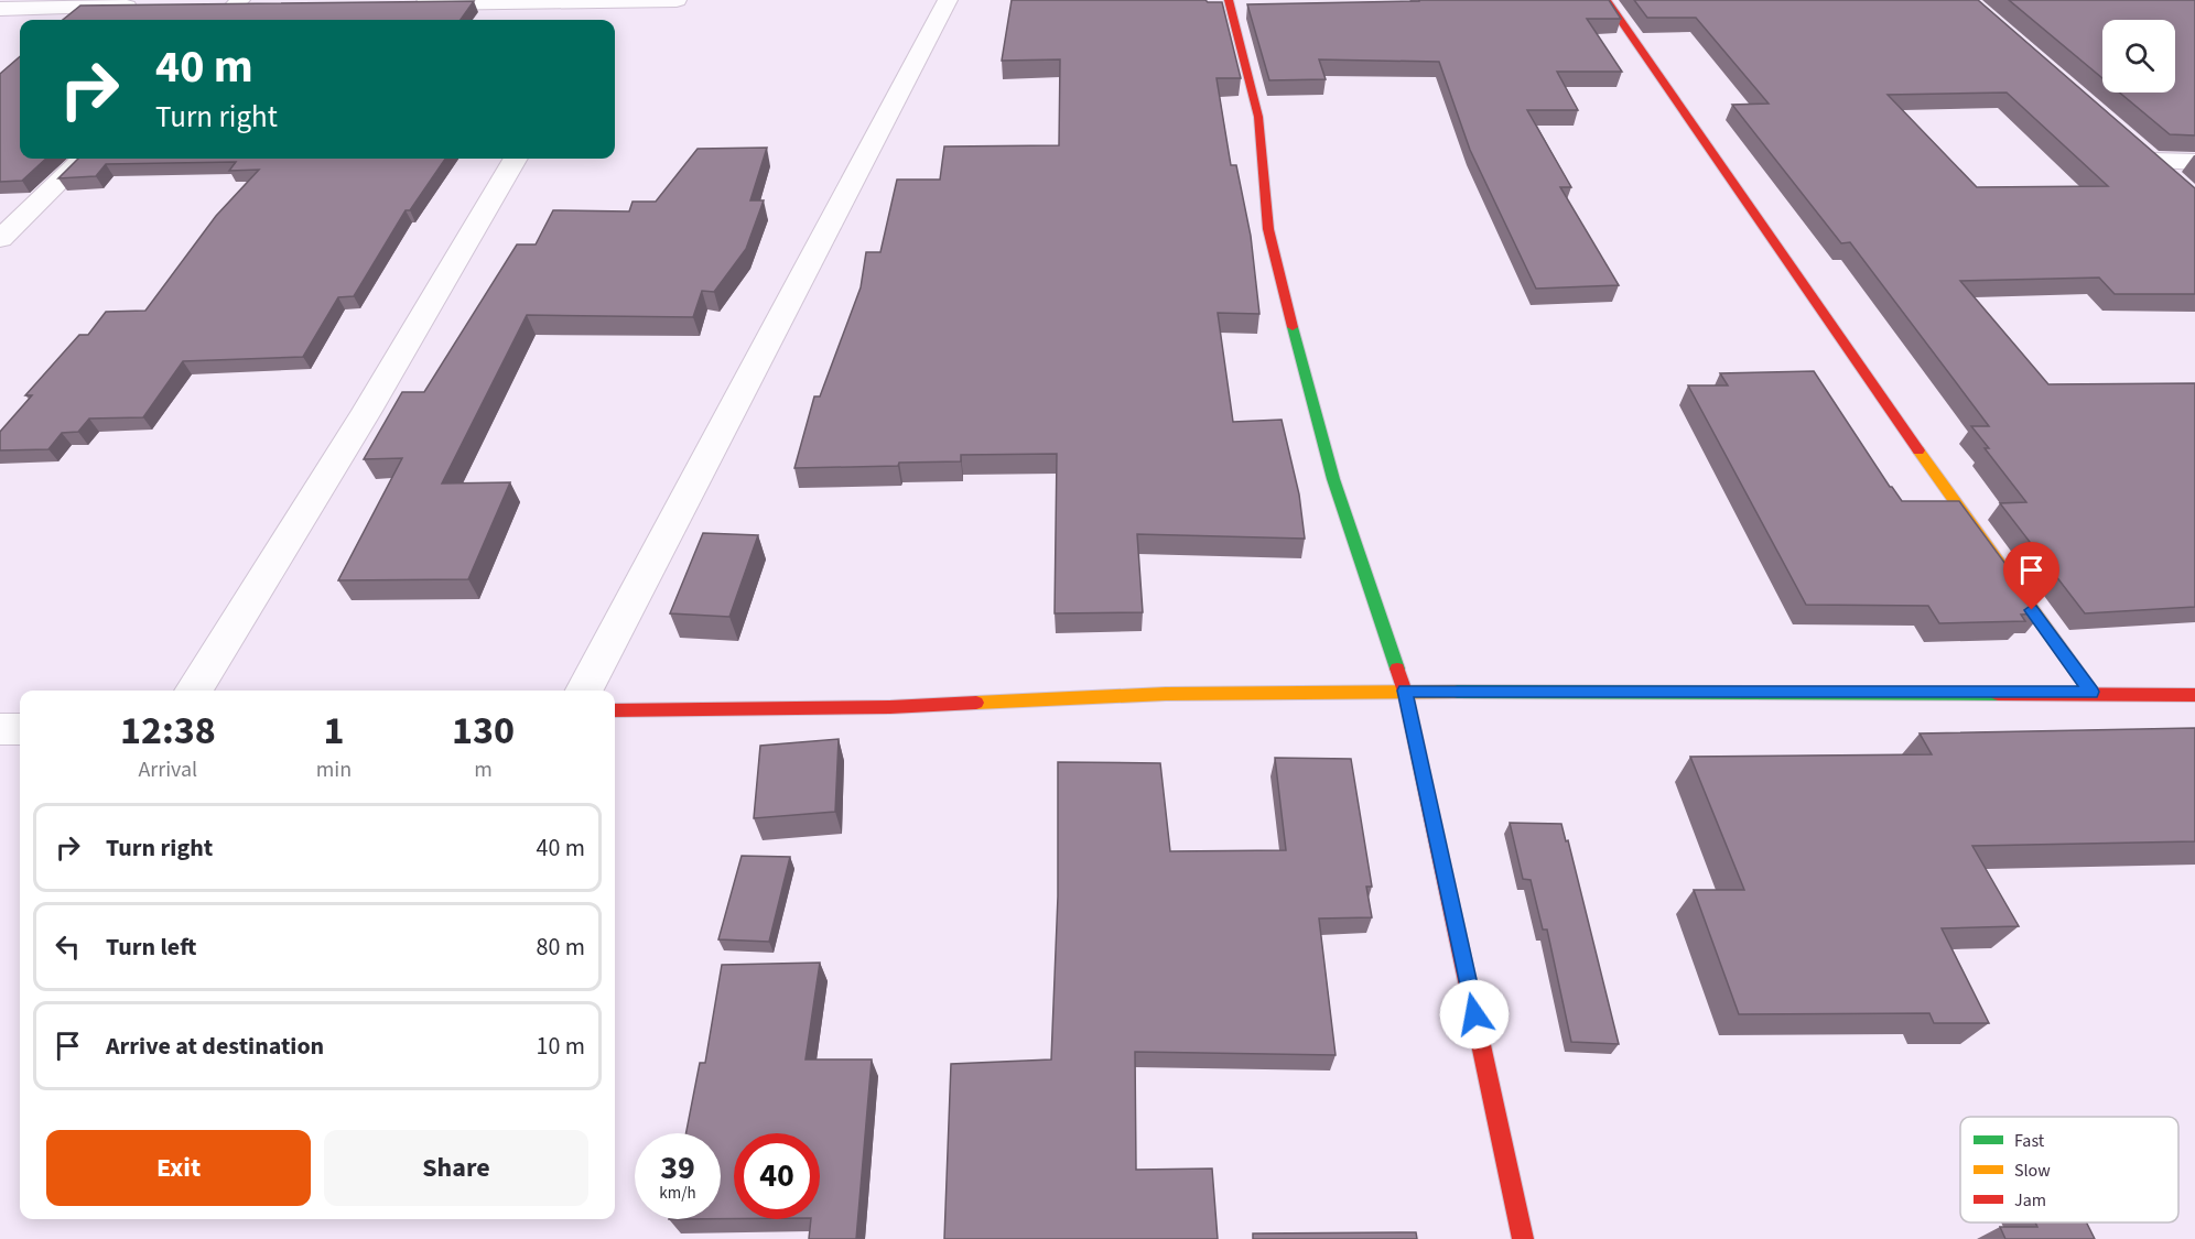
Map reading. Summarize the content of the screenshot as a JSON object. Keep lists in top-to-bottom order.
{
  "legend": ["Fast", "Slow", "Jam"],
  "page": {
    "turn": ["40 m", "Turn right"],
    "eta": [
      "12:38",
      "Arrival",
      "1",
      "min",
      "130",
      "m"
    ],
    "list": [
      {
        "name": "Turn right",
        "value": "40 m"
      },
      {
        "name": "Turn left",
        "value": "80 m"
      },
      {
        "name": "Arrive at destination",
        "value": "10 m"
      }
    ],
    "buttons": ["Exit", "Share"],
    "speed": "39 km/h",
    "limit": "40"
  }
}
